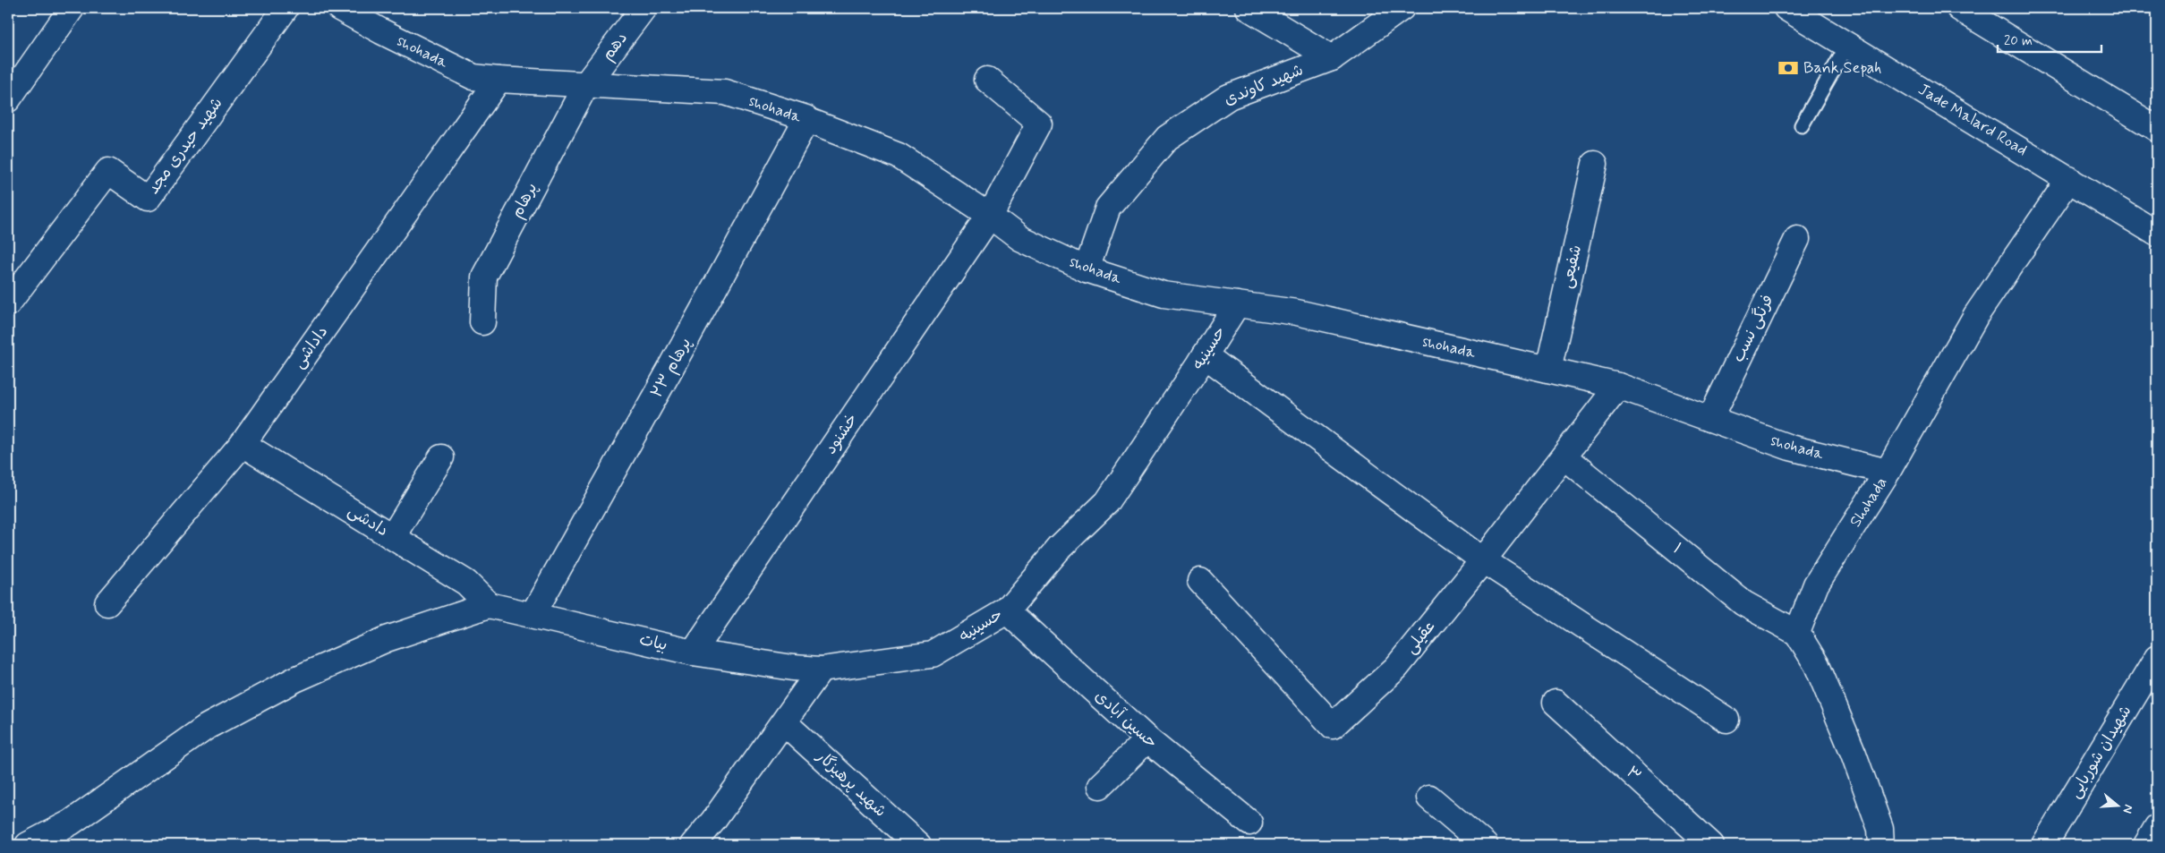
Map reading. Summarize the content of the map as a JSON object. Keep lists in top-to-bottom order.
{
  "streets": {
    "street": [
      "دهم",
      "shohada",
      "شهید کاوندی",
      "Jade Malard Road",
      "شهید حیدری مجد",
      "پرهام",
      "شفیعی",
      "فرنگی نسب",
      "داداشی",
      "حسینیه",
      "پرهام ۲۳",
      "خشنود",
      "Shohada",
      "دادشی",
      "۱",
      "عقیلی",
      "بیات",
      "حسین آبادی",
      "شهیدان شوربایی",
      "۳",
      "شهید پرهیزگار"
    ]
  },
  "crossings": [
    ["دهم", "shohada"],
    ["دهم", "پرهام"],
    ["shohada", "شهید کاوندی"],
    ["shohada", "پرهام"],
    ["shohada", "شفیعی"],
    ["shohada", "فرنگی نسب"],
    ["shohada", "داداشی"],
    ["shohada", "حسینیه"],
    ["shohada", "پرهام ۲۳"],
    ["shohada", "خشنود"],
    ["shohada", "Shohada"],
    ["shohada", "عقیلی"],
    ["Jade Malard Road", "Shohada"],
    ["داداشی", "دادشی"],
    ["حسینیه", "بیات"],
    ["حسینیه", "حسین آبادی"],
    ["پرهام ۲۳", "بیات"],
    ["خشنود", "بیات"],
    ["Shohada", "۱"],
    ["دادشی", "بیات"],
    ["۱", "عقیلی"]
  ],
  "places": {
    "bank": ["Bank Sepah"]
  },
  "scale_bar": "20 m",
  "north": "right"
}
